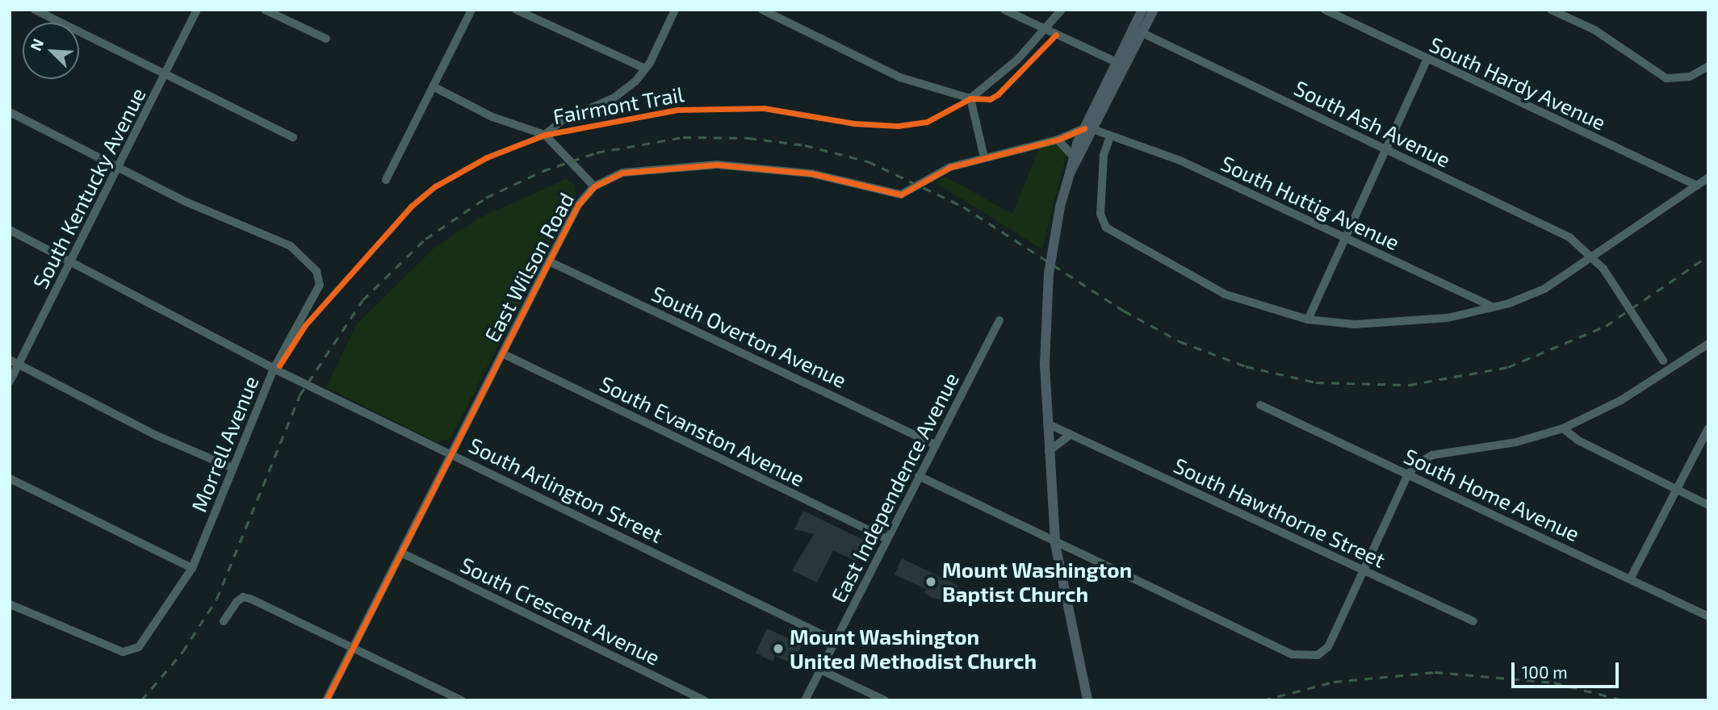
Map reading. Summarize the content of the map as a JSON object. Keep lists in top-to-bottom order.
{
  "streets": {
    "street": [
      "South Hardy Avenue",
      "South Ash Avenue",
      "South Kentucky Avenue",
      "South Huttig Avenue",
      "East Wilson Road",
      "South Overton Avenue",
      "South Evanston Avenue",
      "Morrell Avenue",
      "East Independence Avenue",
      "South Arlington Street",
      "South Home Avenue",
      "South Hawthorne Street",
      "South Crescent Avenue"
    ],
    "cycle path": ["Fairmont Trail"]
  },
  "crossings": [
    ["South Kentucky Avenue", "Morrell Avenue"],
    ["South Kentucky Avenue", "South Arlington Street"],
    ["South Huttig Avenue", "East Wilson Road"],
    ["East Wilson Road", "South Overton Avenue"],
    ["East Wilson Road", "South Evanston Avenue"],
    ["East Wilson Road", "South Arlington Street"],
    ["East Wilson Road", "South Crescent Avenue"],
    ["South Overton Avenue", "East Independence Avenue"],
    ["South Evanston Avenue", "East Independence Avenue"],
    ["Morrell Avenue", "South Arlington Street"],
    ["East Independence Avenue", "South Arlington Street"]
  ],
  "places": ["Mount Washington Baptist Church", "Mount Washington United Methodist Church"],
  "scale_bar": "100 m",
  "north": "top left"
}
